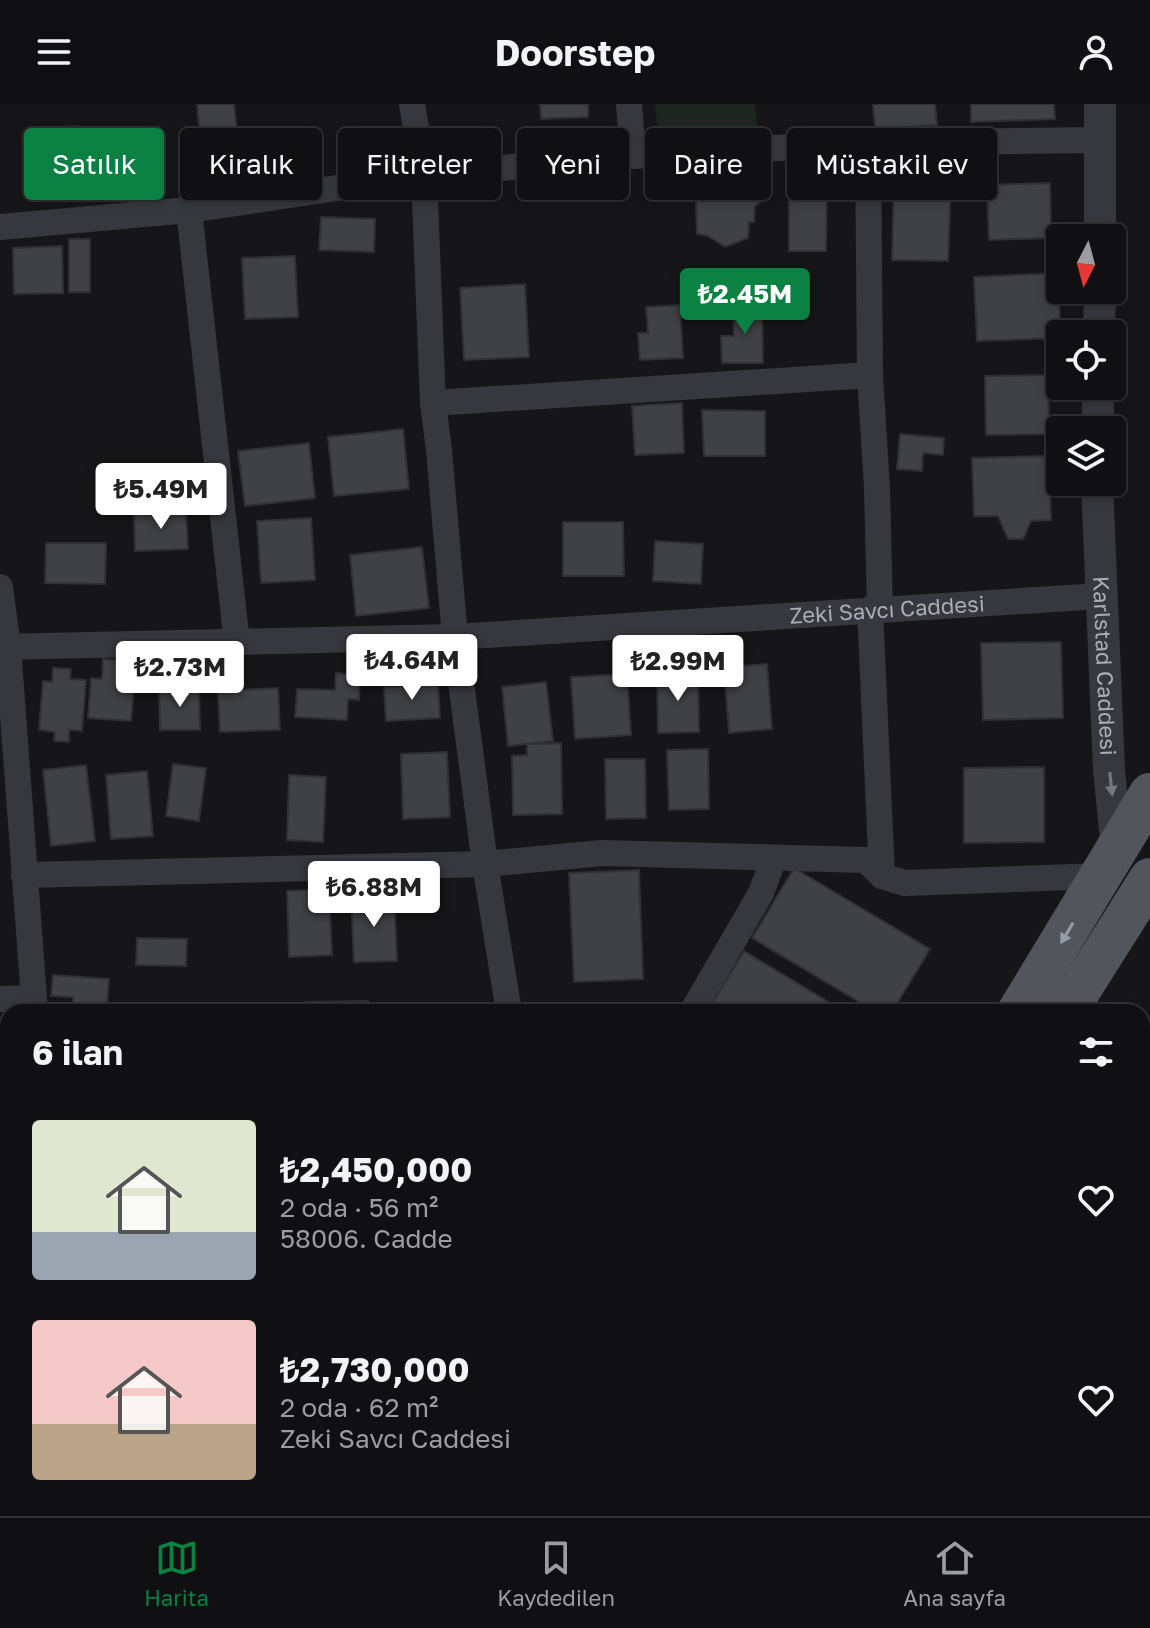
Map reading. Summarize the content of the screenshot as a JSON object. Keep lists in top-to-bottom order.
{
  "streets": {
    "street": ["Zeki Savcı Caddesi", "Karlstad Caddesi"]
  },
  "crossings": [
    ["Zeki Savcı Caddesi", "Karlstad Caddesi"]
  ],
  "north": "bottom",
  "page": {
    "header": "Doorstep",
    "chip": [
      "Satılık",
      "Kiralık",
      "Filtreler",
      "Yeni",
      "Daire",
      "Müstakil ev"
    ],
    "price": [
      "₺2.45M",
      "₺5.49M",
      "₺4.64M",
      "₺2.99M",
      "₺2.73M",
      "₺6.88M"
    ],
    "heading": "6 ilan",
    "list": [
      {
        "name": "₺2,450,000",
        "note": "2 oda · 56 m² · 58006. Cadde"
      },
      {
        "name": "₺2,730,000",
        "note": "2 oda · 62 m² · Zeki Savcı Caddesi"
      }
    ],
    "tabs": ["Harita", "Kaydedilen", "Ana sayfa"]
  }
}
